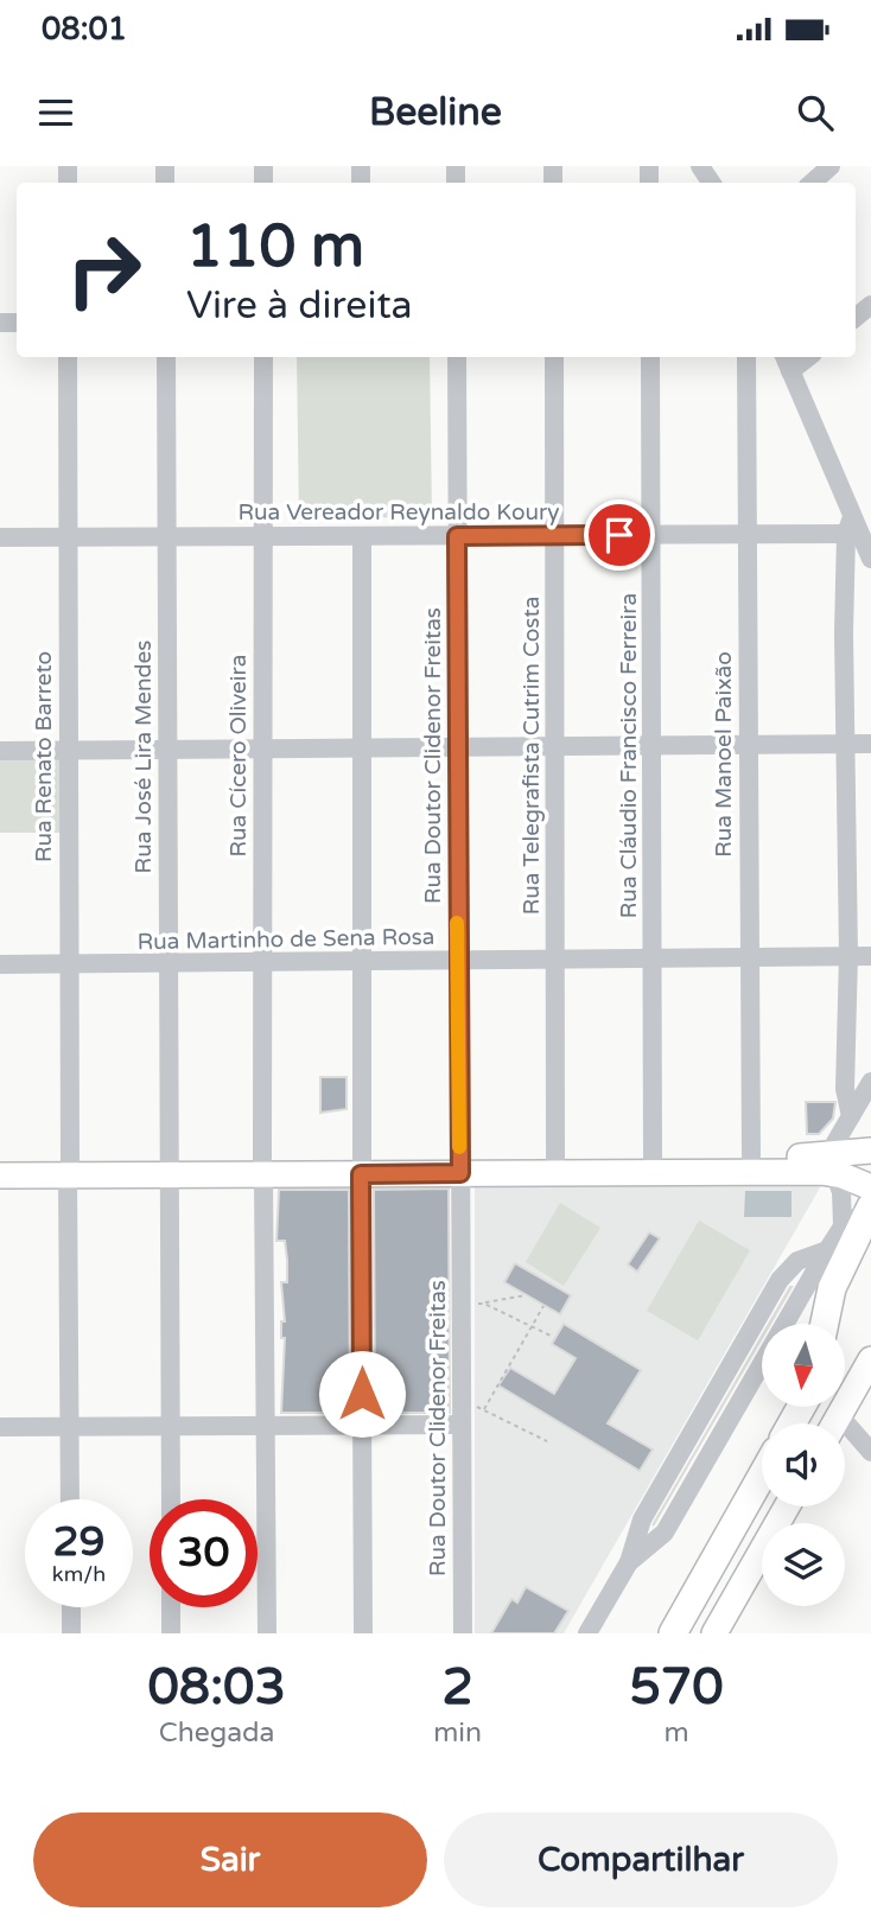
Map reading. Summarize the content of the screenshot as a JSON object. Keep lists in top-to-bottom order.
{
  "streets": {
    "street": [
      "Rua Vereador Reynaldo Koury",
      "Rua Manoel Paixão",
      "Rua Cícero Oliveira",
      "Rua Doutor Clidenor Freitas",
      "Rua Telegrafista Cutrim Costa",
      "Rua Cláudio Francisco Ferreira",
      "Rua Renato Barreto",
      "Rua José Lira Mendes",
      "Rua Martinho de Sena Rosa"
    ]
  },
  "crossings": [
    ["Rua Vereador Reynaldo Koury", "Rua Manoel Paixão"],
    ["Rua Vereador Reynaldo Koury", "Rua Cícero Oliveira"],
    ["Rua Vereador Reynaldo Koury", "Rua Doutor Clidenor Freitas"],
    ["Rua Vereador Reynaldo Koury", "Rua Telegrafista Cutrim Costa"],
    ["Rua Vereador Reynaldo Koury", "Rua Cláudio Francisco Ferreira"],
    ["Rua Vereador Reynaldo Koury", "Rua Renato Barreto"],
    ["Rua Vereador Reynaldo Koury", "Rua José Lira Mendes"],
    ["Rua Manoel Paixão", "Rua Martinho de Sena Rosa"],
    ["Rua Cícero Oliveira", "Rua Martinho de Sena Rosa"],
    ["Rua Doutor Clidenor Freitas", "Rua Martinho de Sena Rosa"],
    ["Rua Telegrafista Cutrim Costa", "Rua Martinho de Sena Rosa"],
    ["Rua Cláudio Francisco Ferreira", "Rua Martinho de Sena Rosa"],
    ["Rua Renato Barreto", "Rua Martinho de Sena Rosa"],
    ["Rua José Lira Mendes", "Rua Martinho de Sena Rosa"]
  ],
  "north": "bottom",
  "page": {
    "status": "08:01",
    "header": "Beeline",
    "turn": ["110 m", "Vire à direita"],
    "speed": "29 km/h",
    "limit": "30",
    "eta": [
      "08:03",
      "Chegada",
      "2",
      "min",
      "570",
      "m"
    ],
    "buttons": ["Sair", "Compartilhar"]
  }
}
